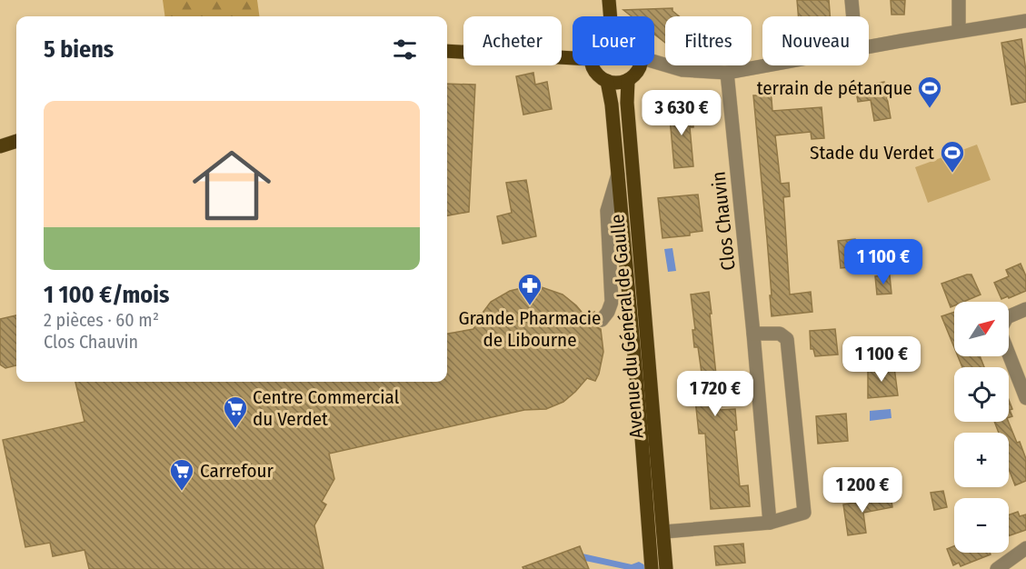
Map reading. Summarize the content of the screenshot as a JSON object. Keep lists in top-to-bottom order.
{
  "streets": {
    "main road": ["Avenue du Général de Gaulle"],
    "street": ["Clos Chauvin"]
  },
  "places": {
    "sports": ["terrain de pétanque", "Stade du Verdet"],
    "pharmacy": ["Grande Pharmacie de Libourne"],
    "supermarket": ["Centre Commercial du Verdet", "Carrefour"]
  },
  "north": "top right",
  "page": {
    "chip": [
      "Acheter",
      "Louer",
      "Filtres",
      "Nouveau"
    ],
    "heading": "5 biens",
    "list": [
      {
        "name": "1 100 €/mois",
        "note": "2 pièces · 60 m² · Clos Chauvin"
      }
    ],
    "price": [
      "3 630 €",
      "1 100 €",
      "1 100 €",
      "1 720 €",
      "1 200 €"
    ],
    "map_buttons": ["+", "−"]
  }
}
